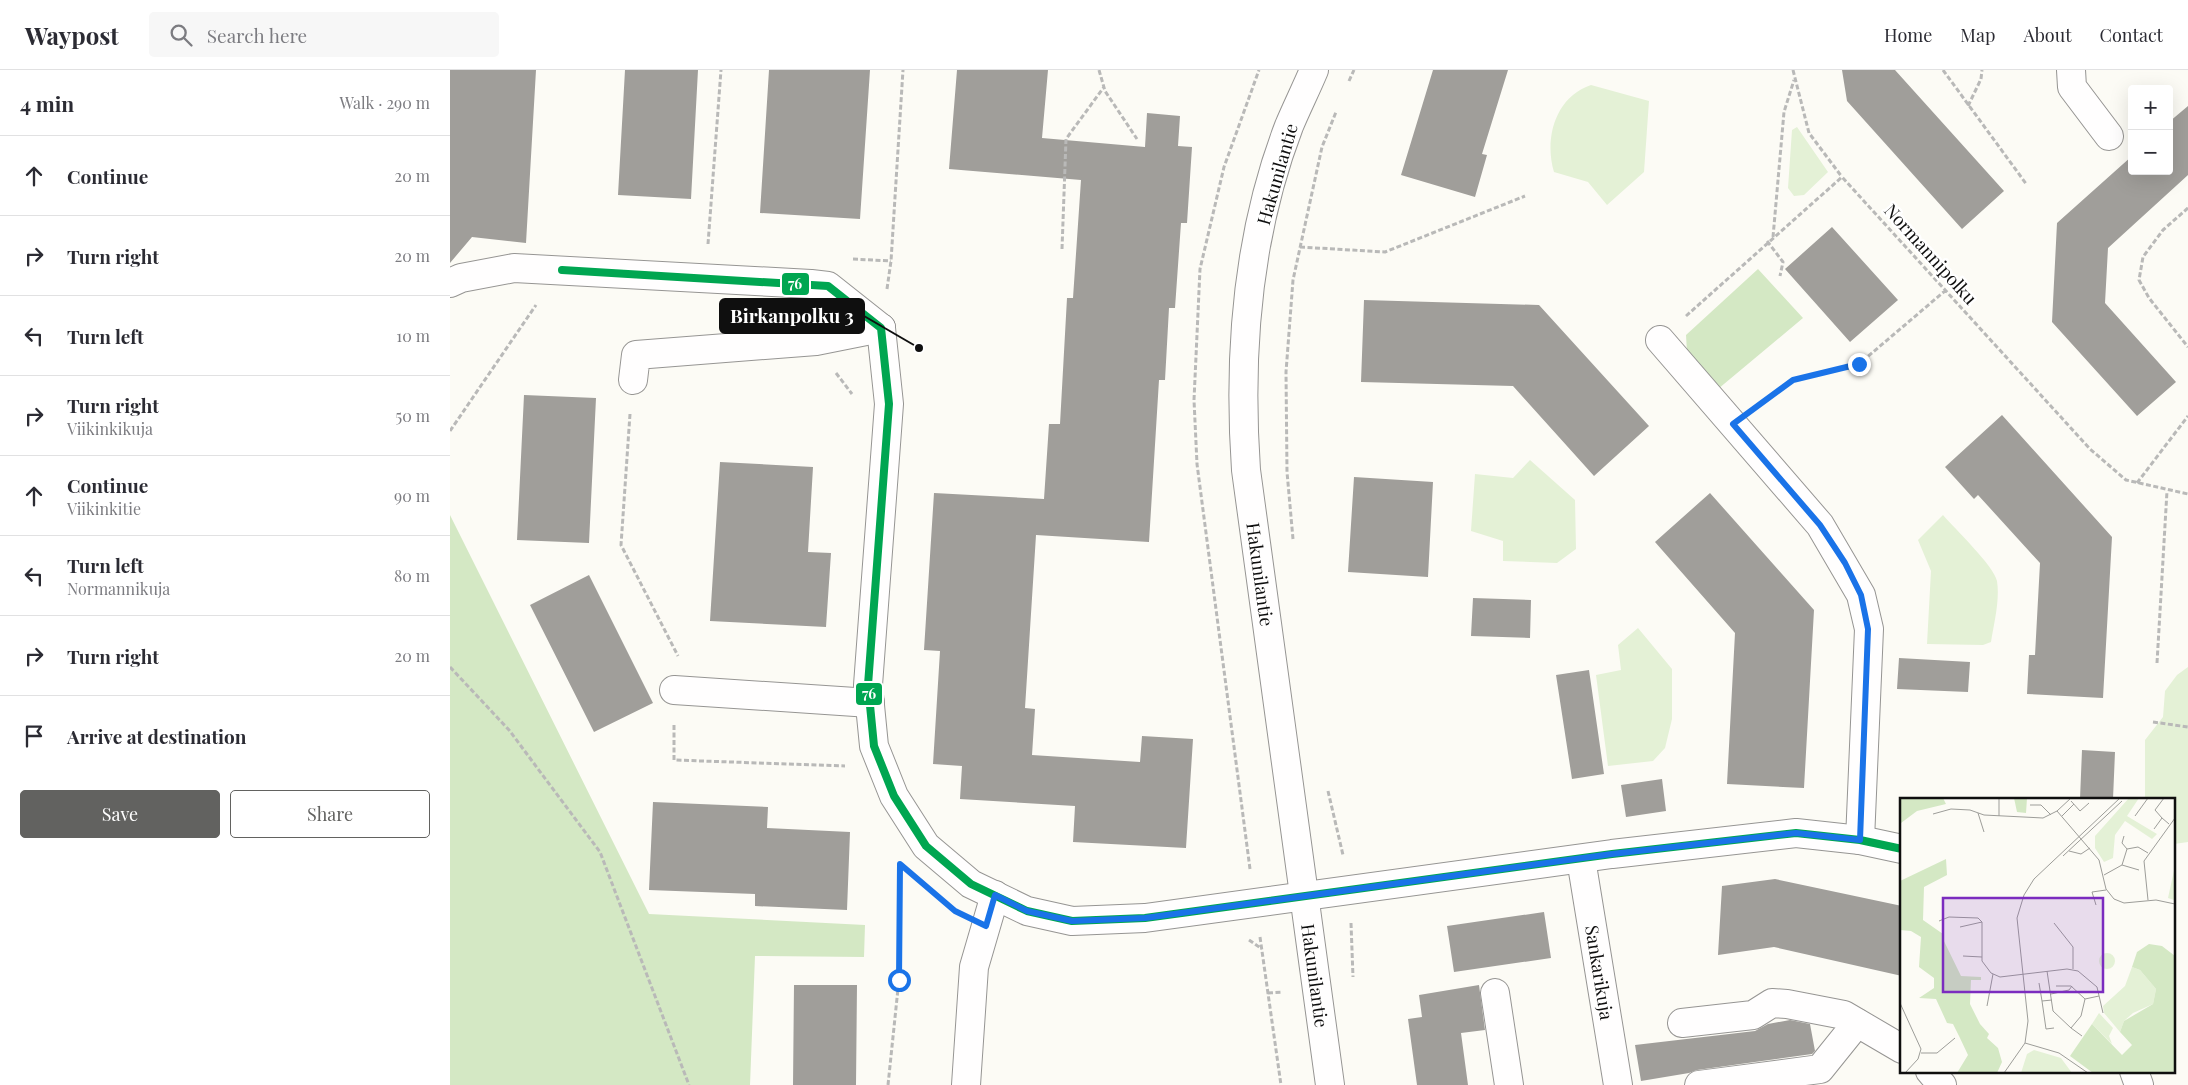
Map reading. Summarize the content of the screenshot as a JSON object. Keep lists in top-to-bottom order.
{
  "streets": {
    "street": ["Hakunilantie", "Sankarikuja"],
    "path": ["Normannipolku"]
  },
  "places": ["Birkanpolku 3"],
  "lines": ["transit line 76"],
  "page": {
    "header": "Waypost",
    "search": "Search here",
    "nav": [
      "Home",
      "Map",
      "About",
      "Contact"
    ],
    "heading": ["4 min", "Walk · 290 m"],
    "map_buttons": ["+", "−"],
    "list": [
      ["Continue", "20 m"],
      ["Turn right", "20 m"],
      ["Turn left", "10 m"],
      ["Turn right", "Viikinkikuja", "50 m"],
      ["Continue", "Viikinkitie", "90 m"],
      ["Turn left", "Normannikuja", "80 m"],
      ["Turn right", "20 m"],
      "Arrive at destination"
    ],
    "buttons": ["Save", "Share"]
  }
}
